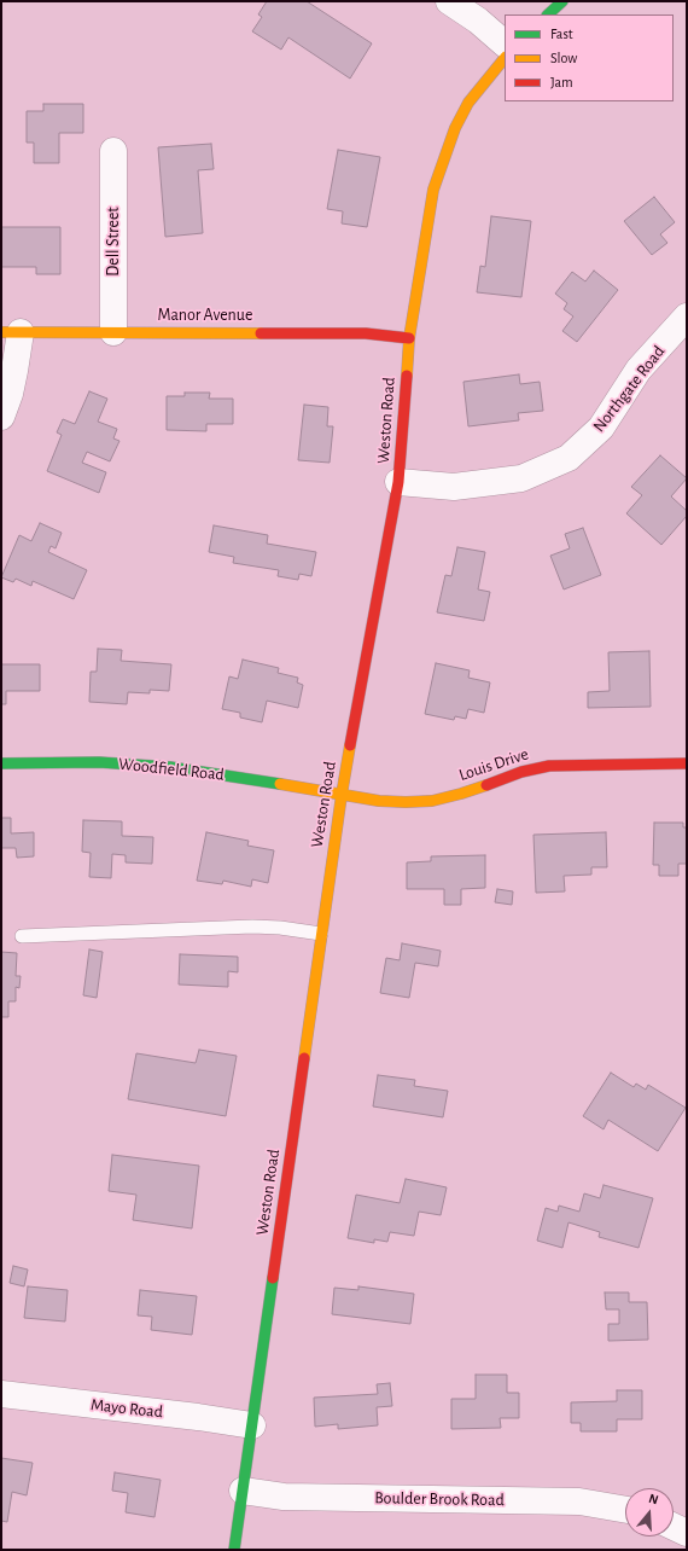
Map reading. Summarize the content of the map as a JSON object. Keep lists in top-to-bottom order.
{
  "streets": {
    "main road": [
      "Manor Avenue",
      "Weston Road",
      "Louis Drive",
      "Woodfield Road"
    ],
    "street": [
      "Dell Street",
      "Northgate Road",
      "Mayo Road",
      "Boulder Brook Road"
    ]
  },
  "crossings": [
    ["Dell Street", "Manor Avenue"],
    ["Manor Avenue", "Weston Road"],
    ["Northgate Road", "Weston Road"],
    ["Weston Road", "Louis Drive"],
    ["Weston Road", "Woodfield Road"],
    ["Weston Road", "Mayo Road"],
    ["Weston Road", "Boulder Brook Road"],
    ["Louis Drive", "Woodfield Road"]
  ],
  "legend": ["Fast", "Slow", "Jam"],
  "north": "top"
}
